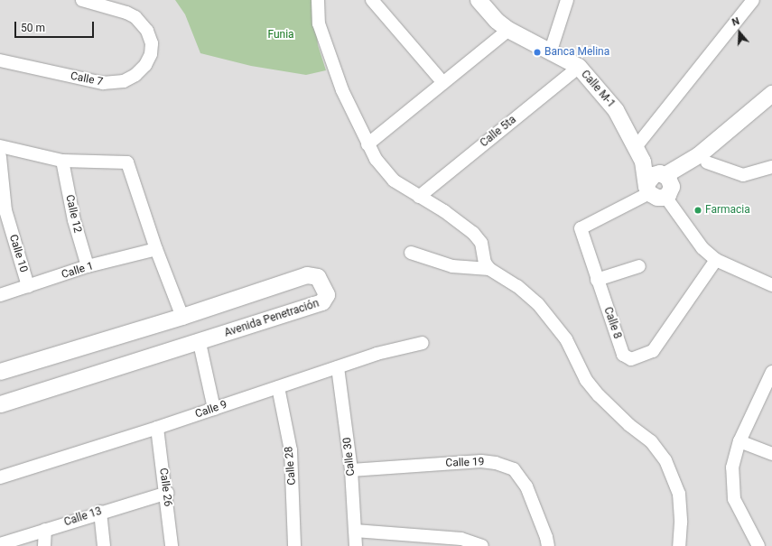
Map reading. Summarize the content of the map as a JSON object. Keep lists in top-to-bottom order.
{
  "streets": {
    "street": [
      "Calle 7",
      "Calle M-1",
      "Calle 5ta",
      "Calle 12",
      "Calle 10",
      "Calle 1",
      "Avenida Penetración",
      "Calle 8",
      "Calle 9",
      "Calle 30",
      "Calle 19",
      "Calle 28",
      "Calle 26",
      "Calle 13"
    ]
  },
  "crossings": [
    ["Calle M-1", "Calle 5ta"],
    ["Calle M-1", "Calle 8"],
    ["Calle 12", "Calle 1"],
    ["Calle 10", "Calle 1"],
    ["Calle 9", "Calle 30"],
    ["Calle 9", "Calle 28"],
    ["Calle 9", "Calle 26"],
    ["Calle 30", "Calle 19"],
    ["Calle 26", "Calle 13"]
  ],
  "parks": ["Funia"],
  "places": ["Banca Melina", "Farmacia"],
  "scale_bar": "50 m",
  "north": "top"
}
